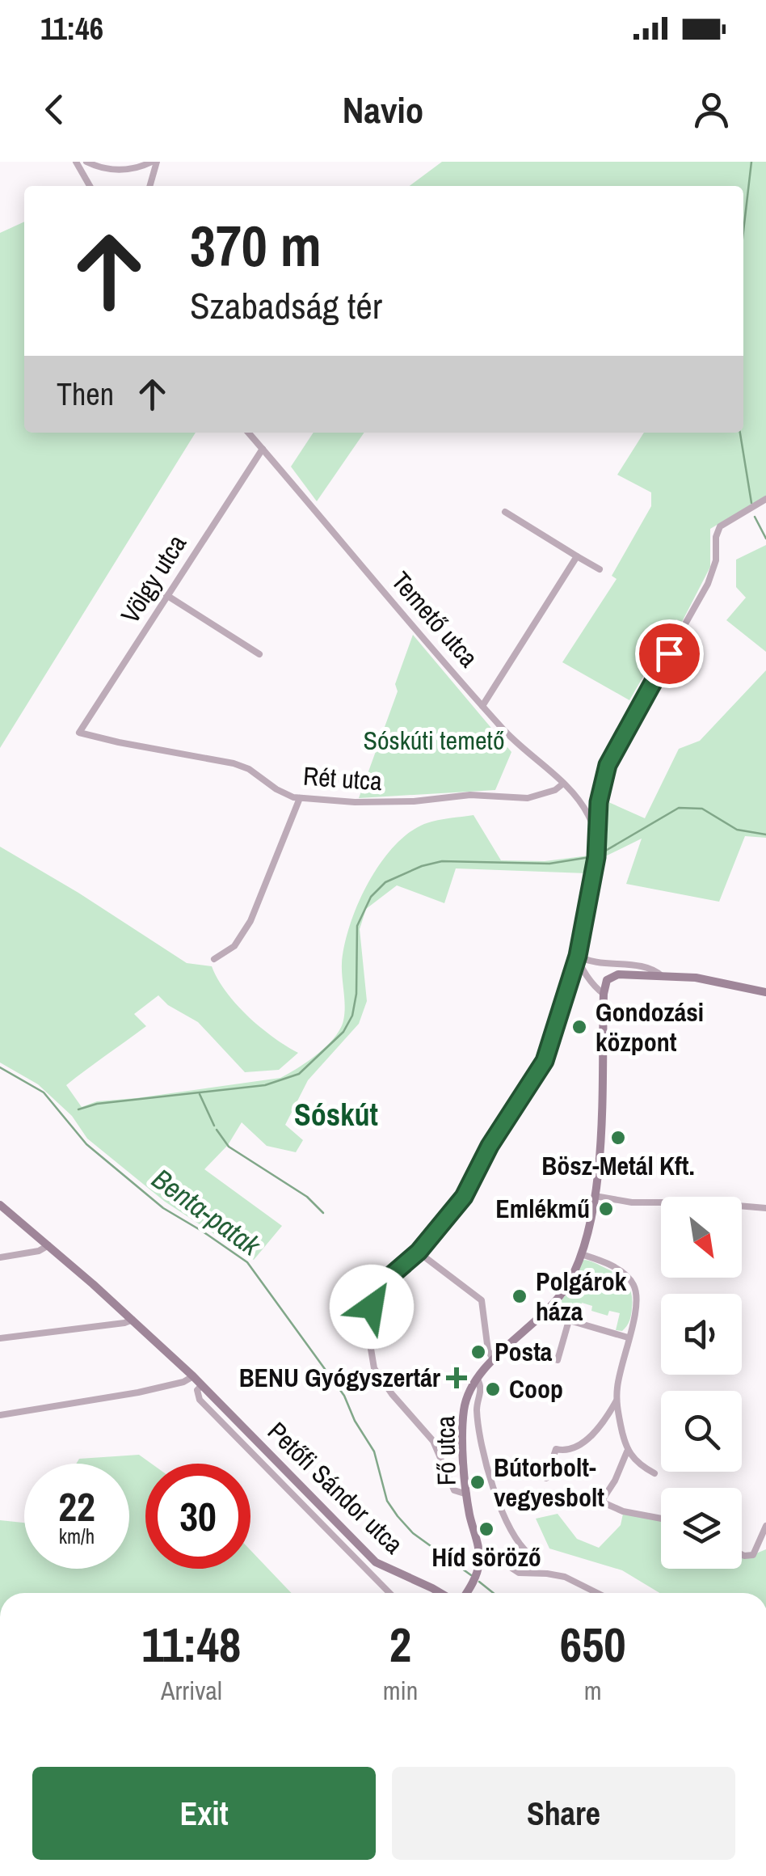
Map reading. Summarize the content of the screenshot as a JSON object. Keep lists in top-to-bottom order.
{
  "streets": {
    "street": [
      "Völgy utca",
      "Temető utca",
      "Rét utca",
      "Fő utca",
      "Petőfi Sándor utca"
    ]
  },
  "crossings": [
    ["Völgy utca", "Temető utca"],
    ["Völgy utca", "Rét utca"],
    ["Temető utca", "Rét utca"]
  ],
  "districts": ["Sóskút"],
  "water": ["Benta-patak"],
  "parks": ["Sóskúti temető"],
  "places": {
    "other": [
      "Gondozási központ",
      "Bösz-Metál Kft.",
      "Emlékmű",
      "Polgárok háza",
      "Posta",
      "Coop",
      "Bútorbolt- vegyesbolt",
      "Híd söröző"
    ],
    "health": ["BENU Gyógyszertár"]
  },
  "north": "bottom right",
  "page": {
    "status": "11:46",
    "header": "Navio",
    "turn": ["370 m", "Szabadság tér"],
    "then": "Then",
    "speed": "22 km/h",
    "limit": "30",
    "eta": [
      "11:48",
      "Arrival",
      "2",
      "min",
      "650",
      "m"
    ],
    "buttons": ["Exit", "Share"]
  }
}
